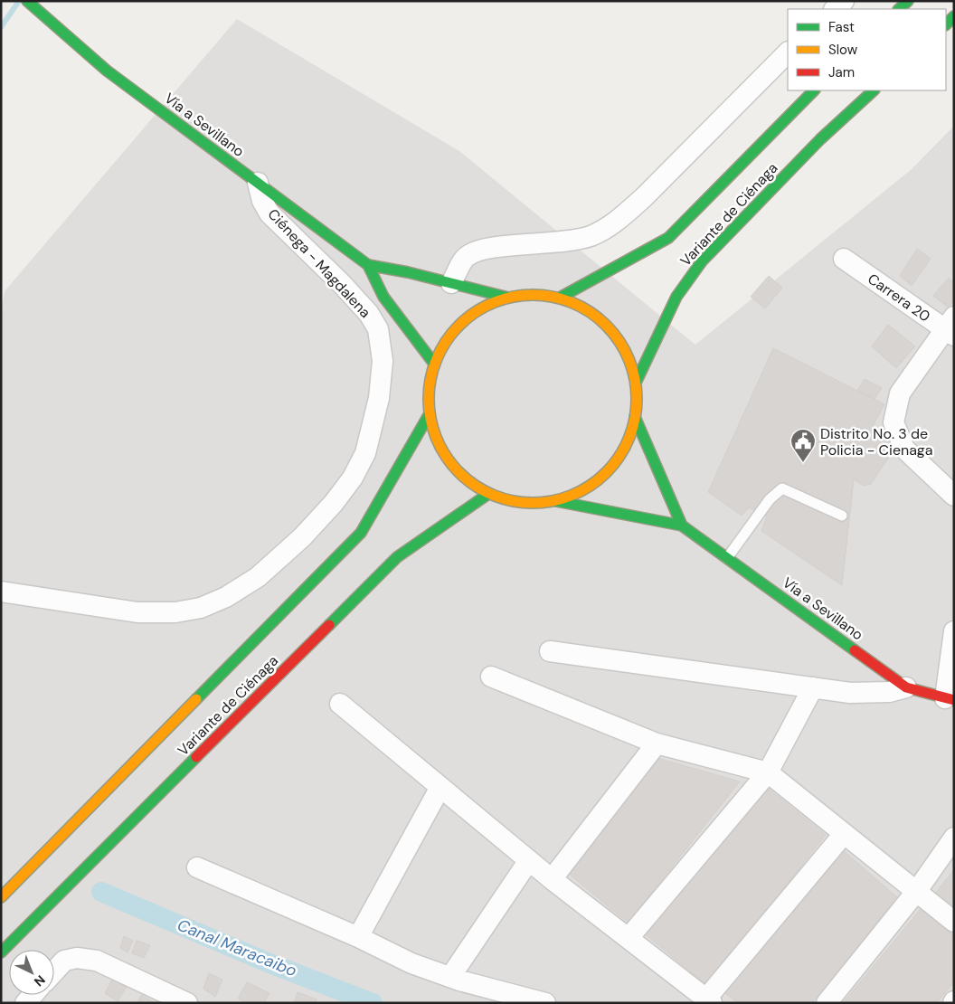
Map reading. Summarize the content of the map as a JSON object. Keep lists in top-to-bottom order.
{
  "streets": {
    "main road": ["Vía a Sevillano", "Variante de Ciénaga"],
    "street": ["Ciénega - Magdalena", "Carrera 20"]
  },
  "crossings": [
    ["Vía a Sevillano", "Ciénega - Magdalena"]
  ],
  "water": ["Canal Maracaibo"],
  "places": {
    "public building": ["Distrito No. 3 de Policia - Cienaga"]
  },
  "legend": ["Fast", "Slow", "Jam"],
  "north": "bottom right"
}
